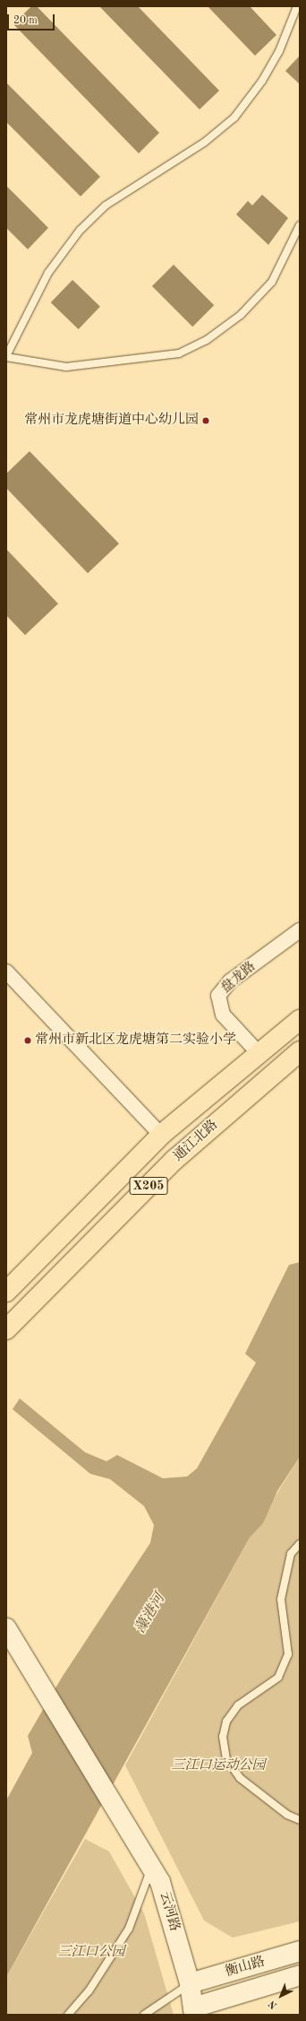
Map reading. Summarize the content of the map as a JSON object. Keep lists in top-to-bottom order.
{
  "streets": {
    "main road": ["通江北路", "X205"],
    "street": ["盘龙路", "云河路", "衡山路"]
  },
  "crossings": [
    ["盘龙路", "通江北路"],
    ["云河路", "衡山路"]
  ],
  "water": ["藻港河"],
  "parks": ["三江口运动公园", "三江口公园"],
  "places": ["常州市龙虎塘街道中心幼儿园", "常州市新北区龙虎塘第二实验小学"],
  "scale_bar": "20 m",
  "north": "bottom left"
}
